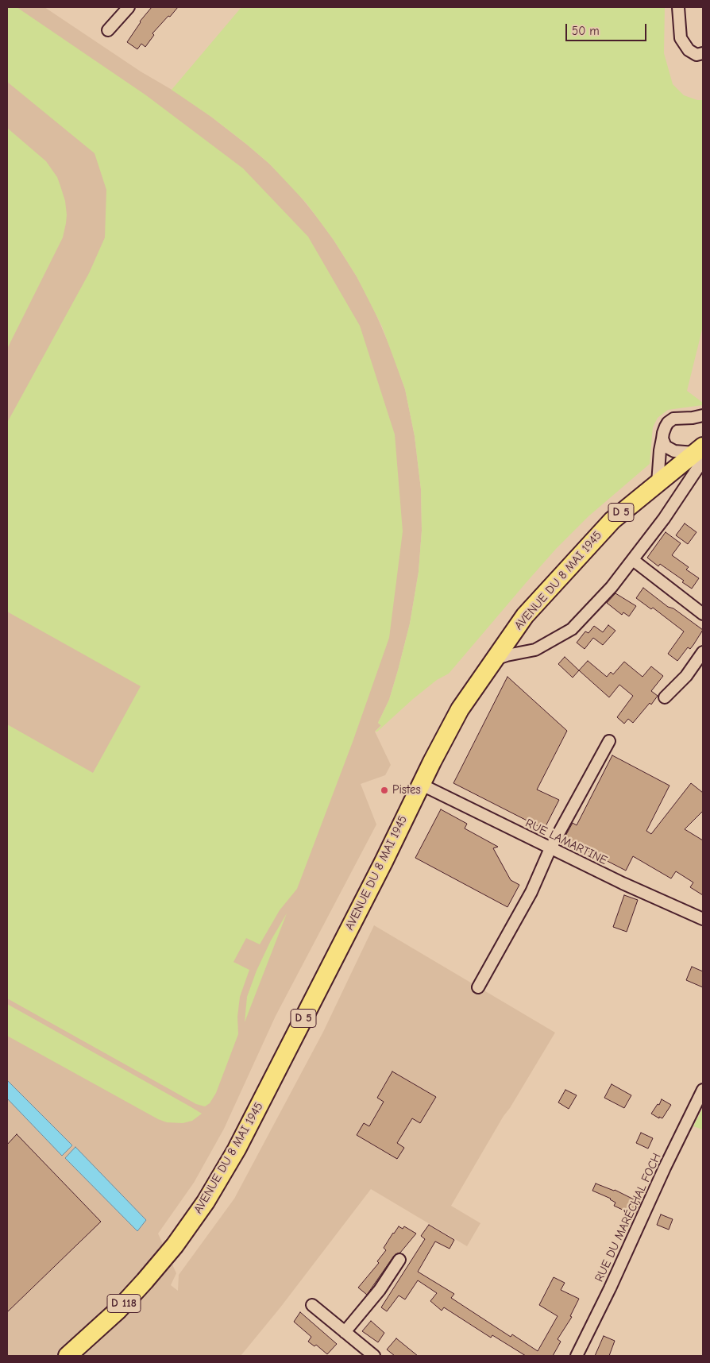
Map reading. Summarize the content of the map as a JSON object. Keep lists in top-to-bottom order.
{
  "streets": {
    "main road": ["D 5", "AVENUE DU 8 MAI 1945", "D 118"],
    "street": ["RUE LAMARTINE", "RUE DU MARÉCHAL FOCH"]
  },
  "crossings": [
    ["AVENUE DU 8 MAI 1945", "RUE LAMARTINE"],
    ["AVENUE DU 8 MAI 1945", "D 118"]
  ],
  "places": ["Pistes"],
  "scale_bar": "50 m"
}
